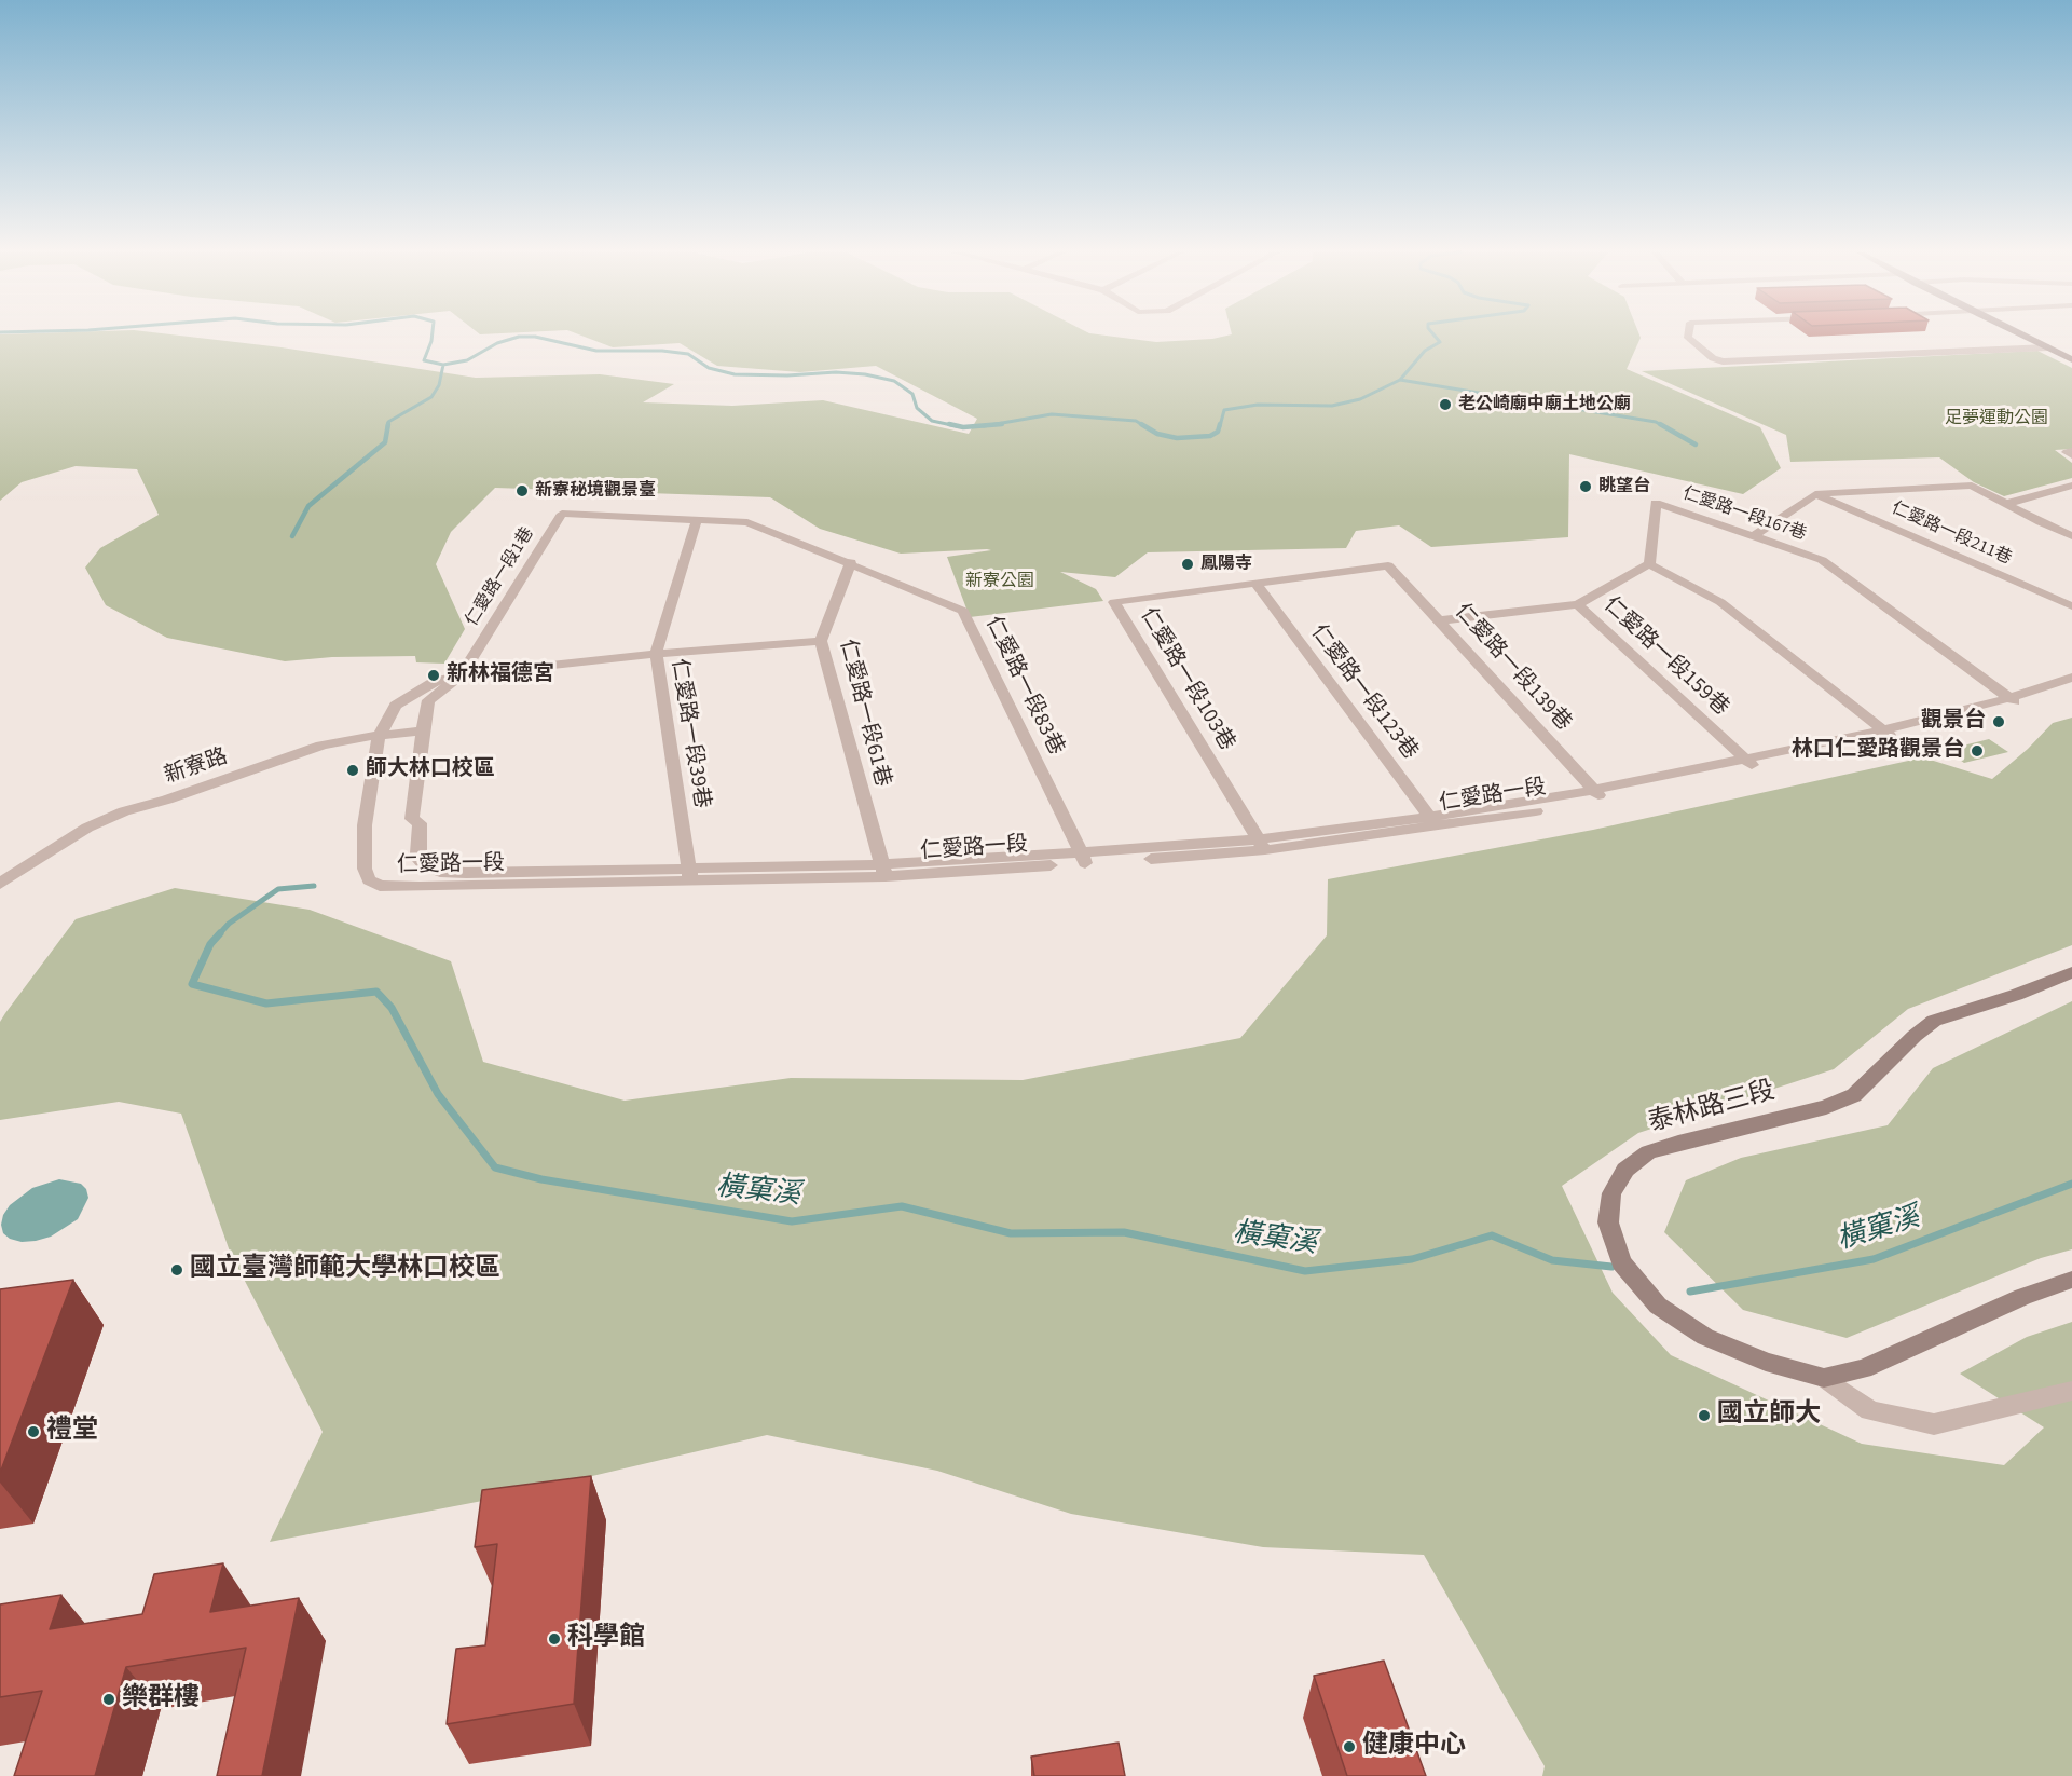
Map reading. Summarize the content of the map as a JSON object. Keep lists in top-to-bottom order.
{
  "streets": {
    "main road": ["泰林路三段"],
    "street": [
      "仁愛路一段167巷",
      "仁愛路一段211巷",
      "仁愛路一段1巷",
      "仁愛路一段159巷",
      "仁愛路一段139巷",
      "仁愛路一段103巷",
      "仁愛路一段83巷",
      "仁愛路一段123巷",
      "仁愛路一段61巷",
      "仁愛路一段39巷",
      "新寮路",
      "仁愛路一段"
    ]
  },
  "crossings": [
    ["仁愛路一段167巷", "仁愛路一段159巷"],
    ["仁愛路一段167巷", "仁愛路一段"],
    ["仁愛路一段1巷", "仁愛路一段83巷"],
    ["仁愛路一段1巷", "仁愛路一段39巷"],
    ["仁愛路一段1巷", "仁愛路一段"],
    ["仁愛路一段159巷", "仁愛路一段"],
    ["仁愛路一段139巷", "仁愛路一段103巷"],
    ["仁愛路一段139巷", "仁愛路一段"],
    ["仁愛路一段103巷", "仁愛路一段123巷"],
    ["仁愛路一段103巷", "仁愛路一段"],
    ["仁愛路一段83巷", "仁愛路一段61巷"],
    ["仁愛路一段83巷", "仁愛路一段39巷"],
    ["仁愛路一段83巷", "仁愛路一段"],
    ["仁愛路一段123巷", "仁愛路一段"],
    ["仁愛路一段61巷", "仁愛路一段"],
    ["仁愛路一段39巷", "仁愛路一段"],
    ["新寮路", "仁愛路一段"]
  ],
  "water": ["橫窠溪"],
  "parks": ["足夢運動公園", "新寮公園"],
  "places": [
    "老公崎廟中廟土地公廟",
    "眺望台",
    "新寮秘境觀景臺",
    "鳳陽寺",
    "新林福德宮",
    "觀景台",
    "林口仁愛路觀景台",
    "師大林口校區",
    "國立臺灣師範大學林口校區",
    "國立師大",
    "禮堂",
    "科學館",
    "樂群樓",
    "健康中心"
  ]
}
